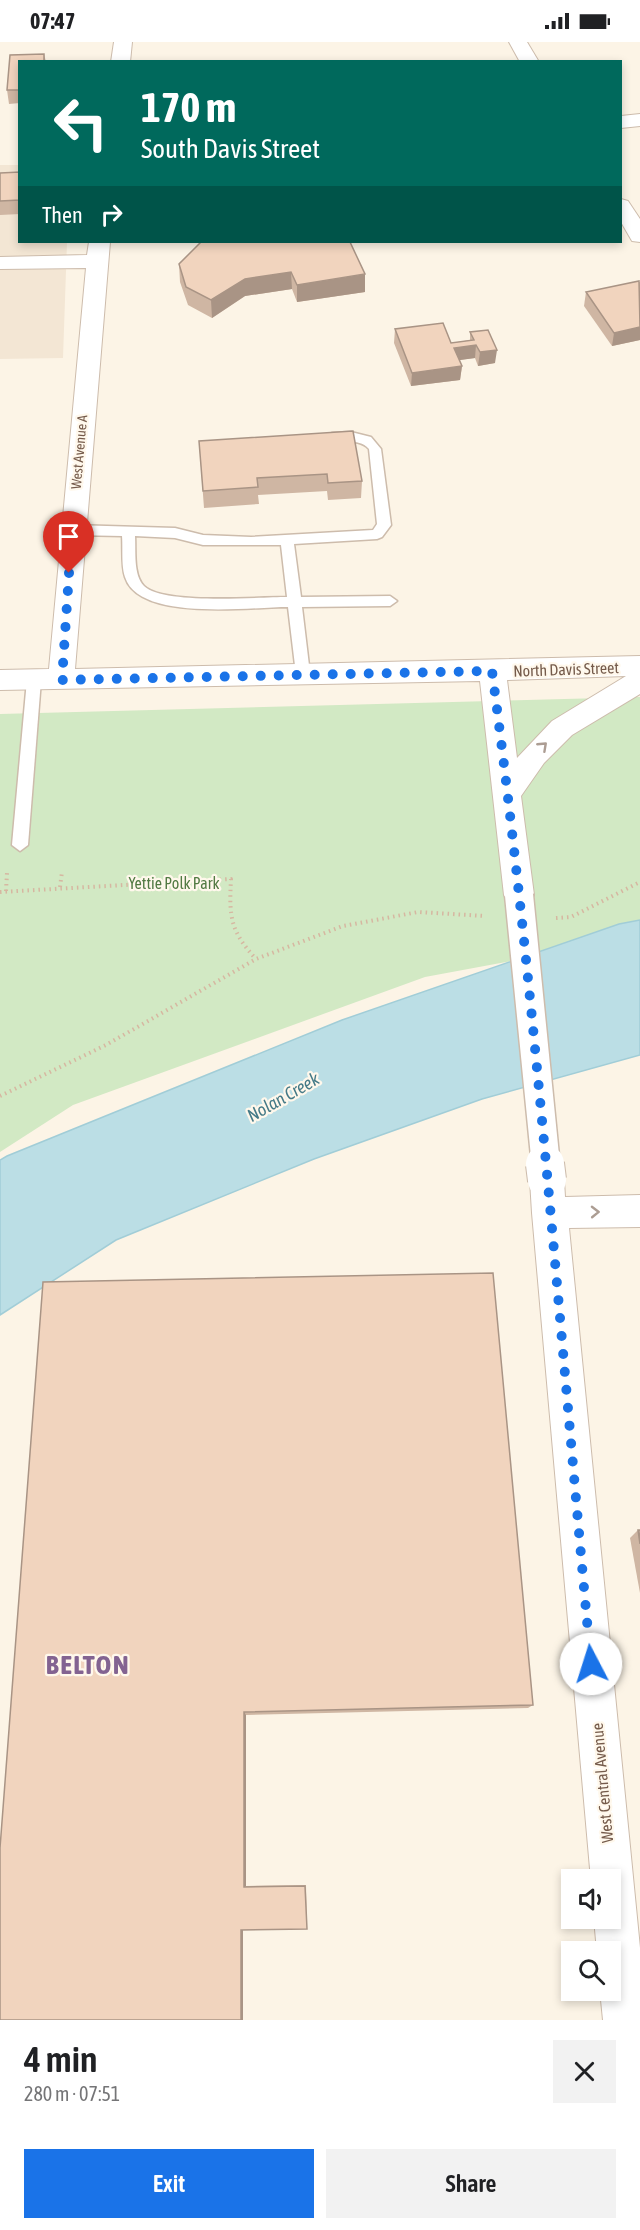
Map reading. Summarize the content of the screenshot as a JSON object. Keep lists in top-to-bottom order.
{
  "streets": {
    "street": ["West Avenue A", "North Davis Street", "West Central Avenue"]
  },
  "crossings": [
    ["West Avenue A", "North Davis Street"],
    ["North Davis Street", "West Central Avenue"]
  ],
  "districts": ["BELTON"],
  "water": ["Nolan Creek"],
  "parks": ["Yettie Polk Park"],
  "page": {
    "status": "07:47",
    "turn": ["170 m", "South Davis Street"],
    "then": "Then",
    "heading": ["4 min", "280 m · 07:51"],
    "buttons": ["Exit", "Share"]
  }
}
